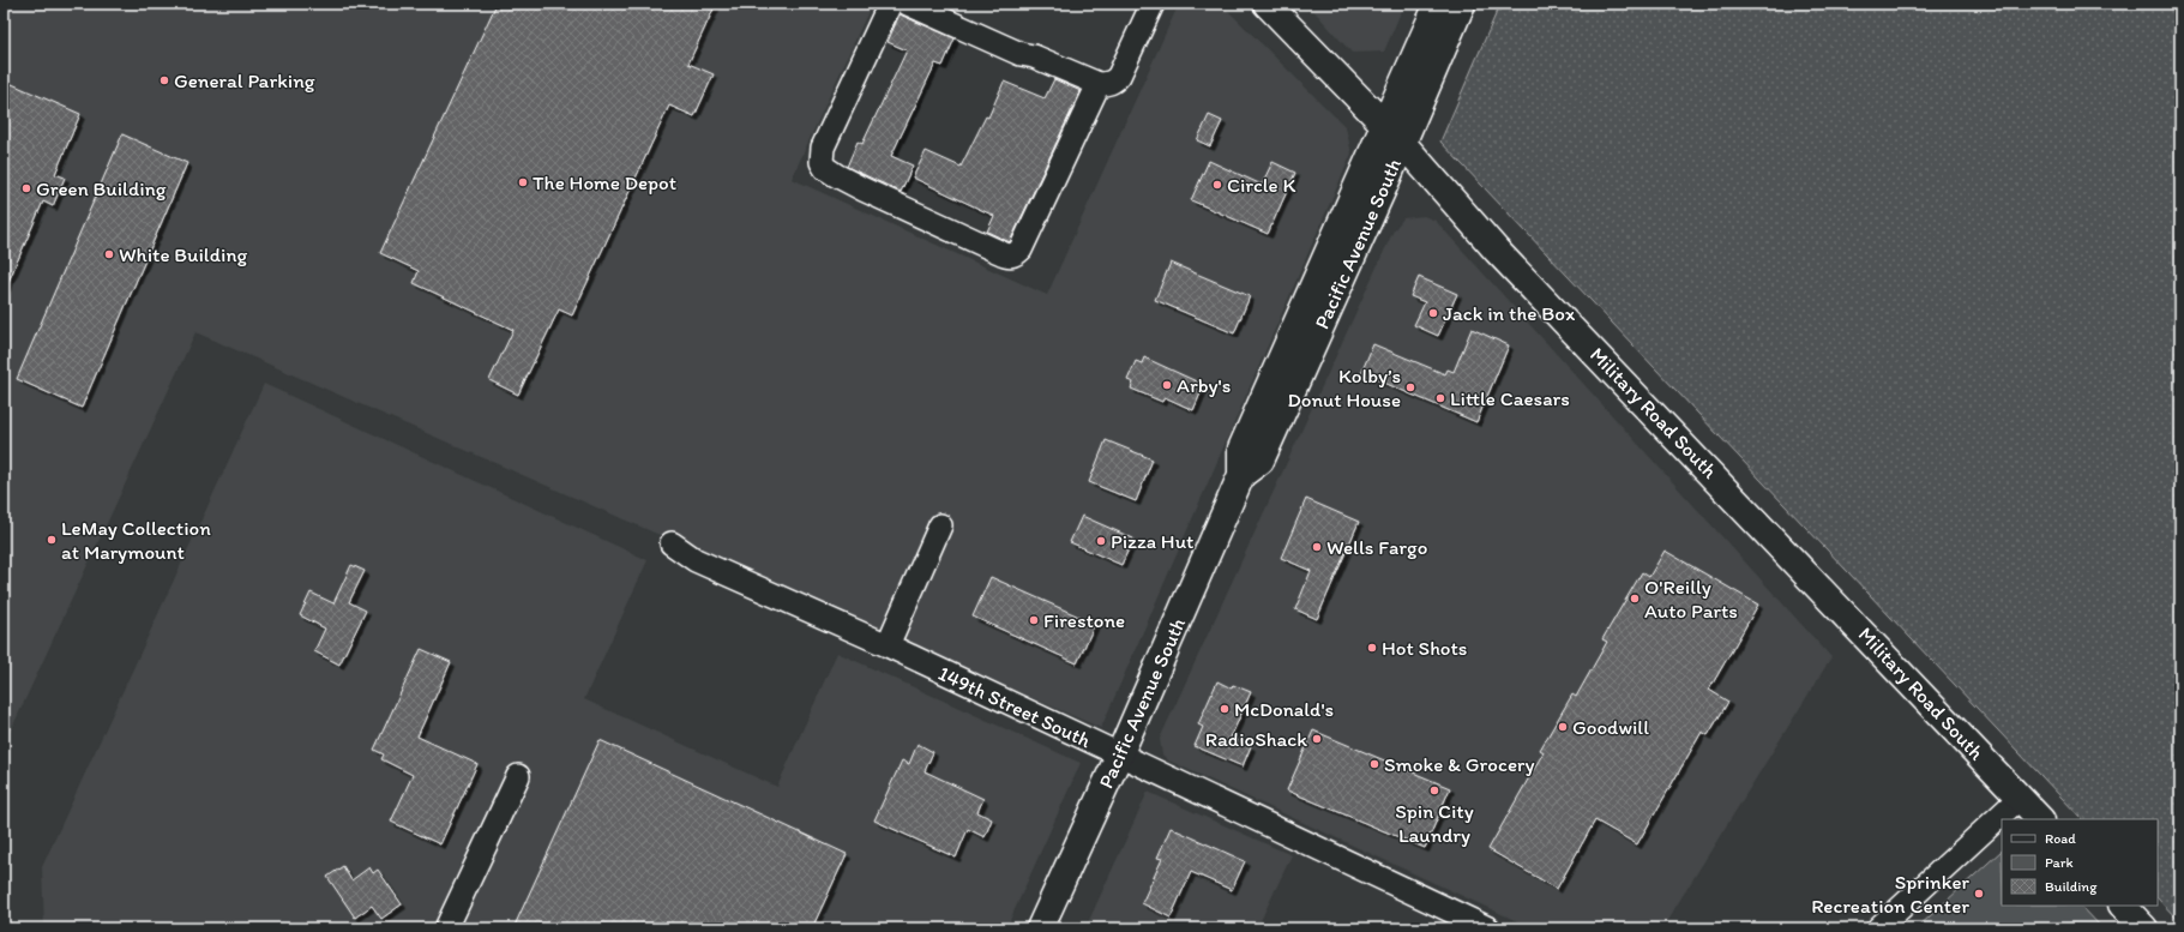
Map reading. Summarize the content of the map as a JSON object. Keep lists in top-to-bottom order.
{
  "streets": {
    "main road": ["Pacific Avenue South", "Military Road South"],
    "street": ["149th Street South"]
  },
  "crossings": [
    ["Pacific Avenue South", "Military Road South"],
    ["Pacific Avenue South", "149th Street South"]
  ],
  "places": [
    "General Parking",
    "The Home Depot",
    "Circle K",
    "Green Building",
    "White Building",
    "Jack in the Box",
    "Arby's",
    "Kolby’s Donut House",
    "Little Caesars",
    "LeMay Collection at Marymount",
    "Pizza Hut",
    "Wells Fargo",
    "O'Reilly Auto Parts",
    "Firestone",
    "Hot Shots",
    "McDonald's",
    "Goodwill",
    "RadioShack",
    "Smoke & Grocery",
    "Spin City Laundry",
    "Sprinker Recreation Center"
  ],
  "legend": ["Road", "Park", "Building"]
}
